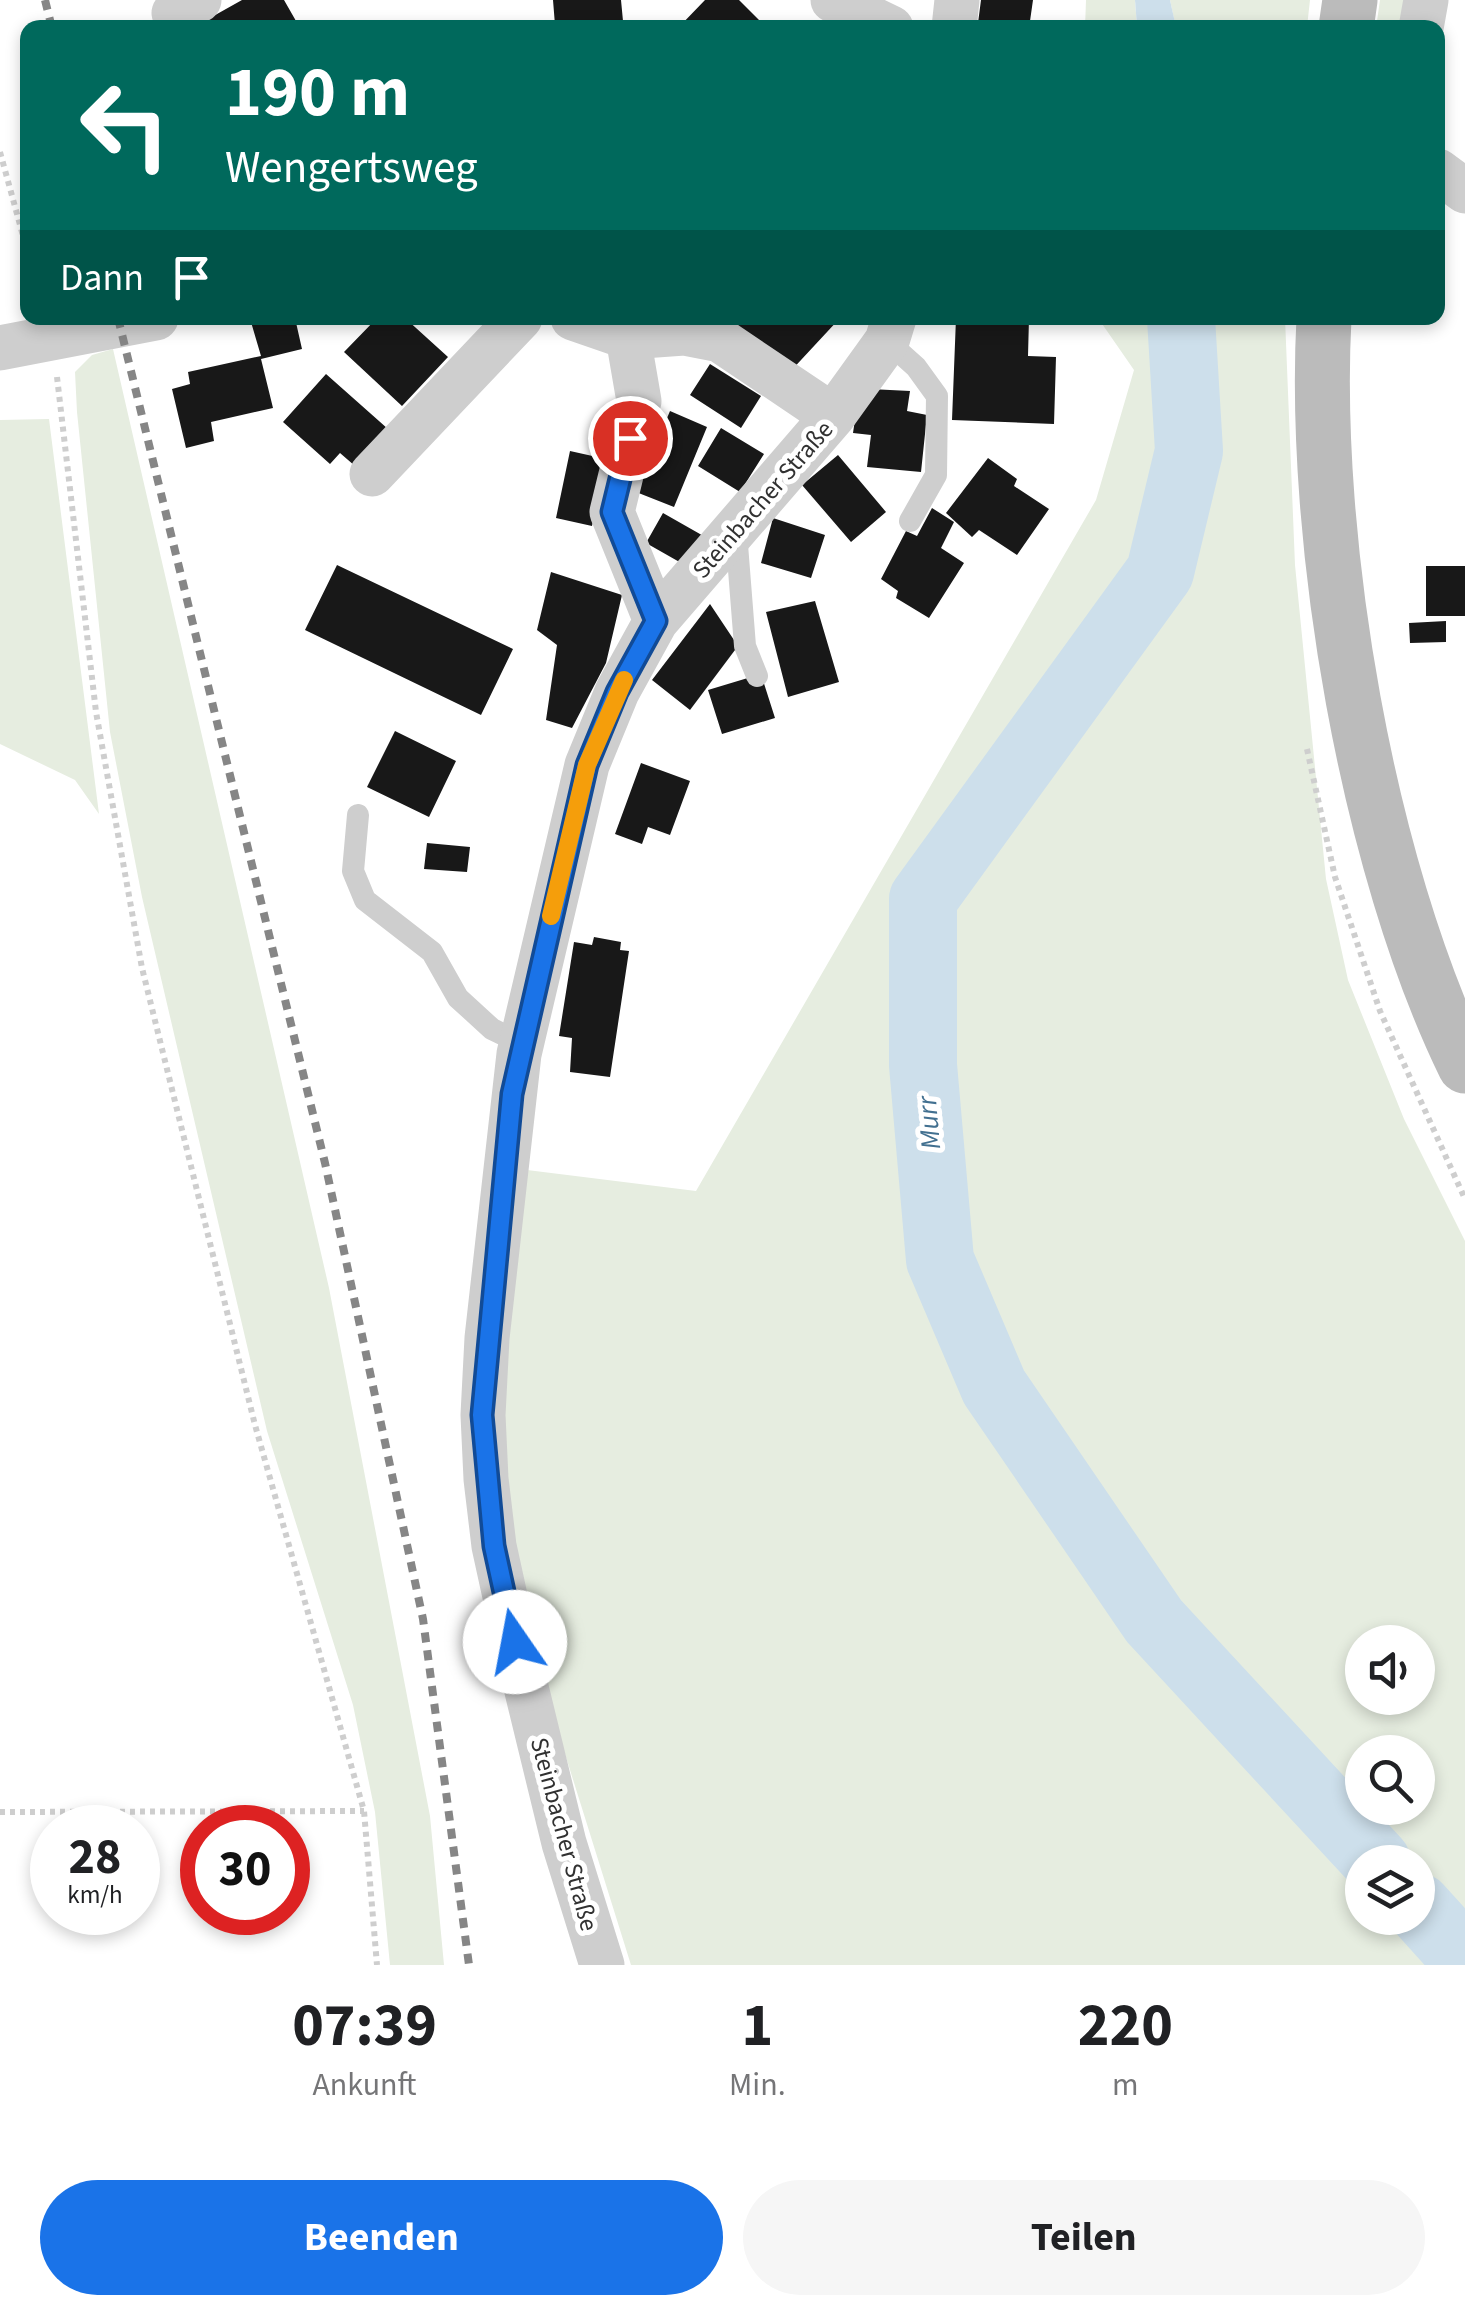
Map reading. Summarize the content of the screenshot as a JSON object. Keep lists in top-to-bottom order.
{
  "streets": {
    "street": ["Steinbacher Straße"]
  },
  "water": ["Murr"],
  "page": {
    "turn": ["190 m", "Wengertsweg"],
    "then": "Dann",
    "speed": "28 km/h",
    "limit": "30",
    "eta": [
      "07:39",
      "Ankunft",
      "1",
      "Min.",
      "220",
      "m"
    ],
    "buttons": ["Beenden", "Teilen"]
  }
}
